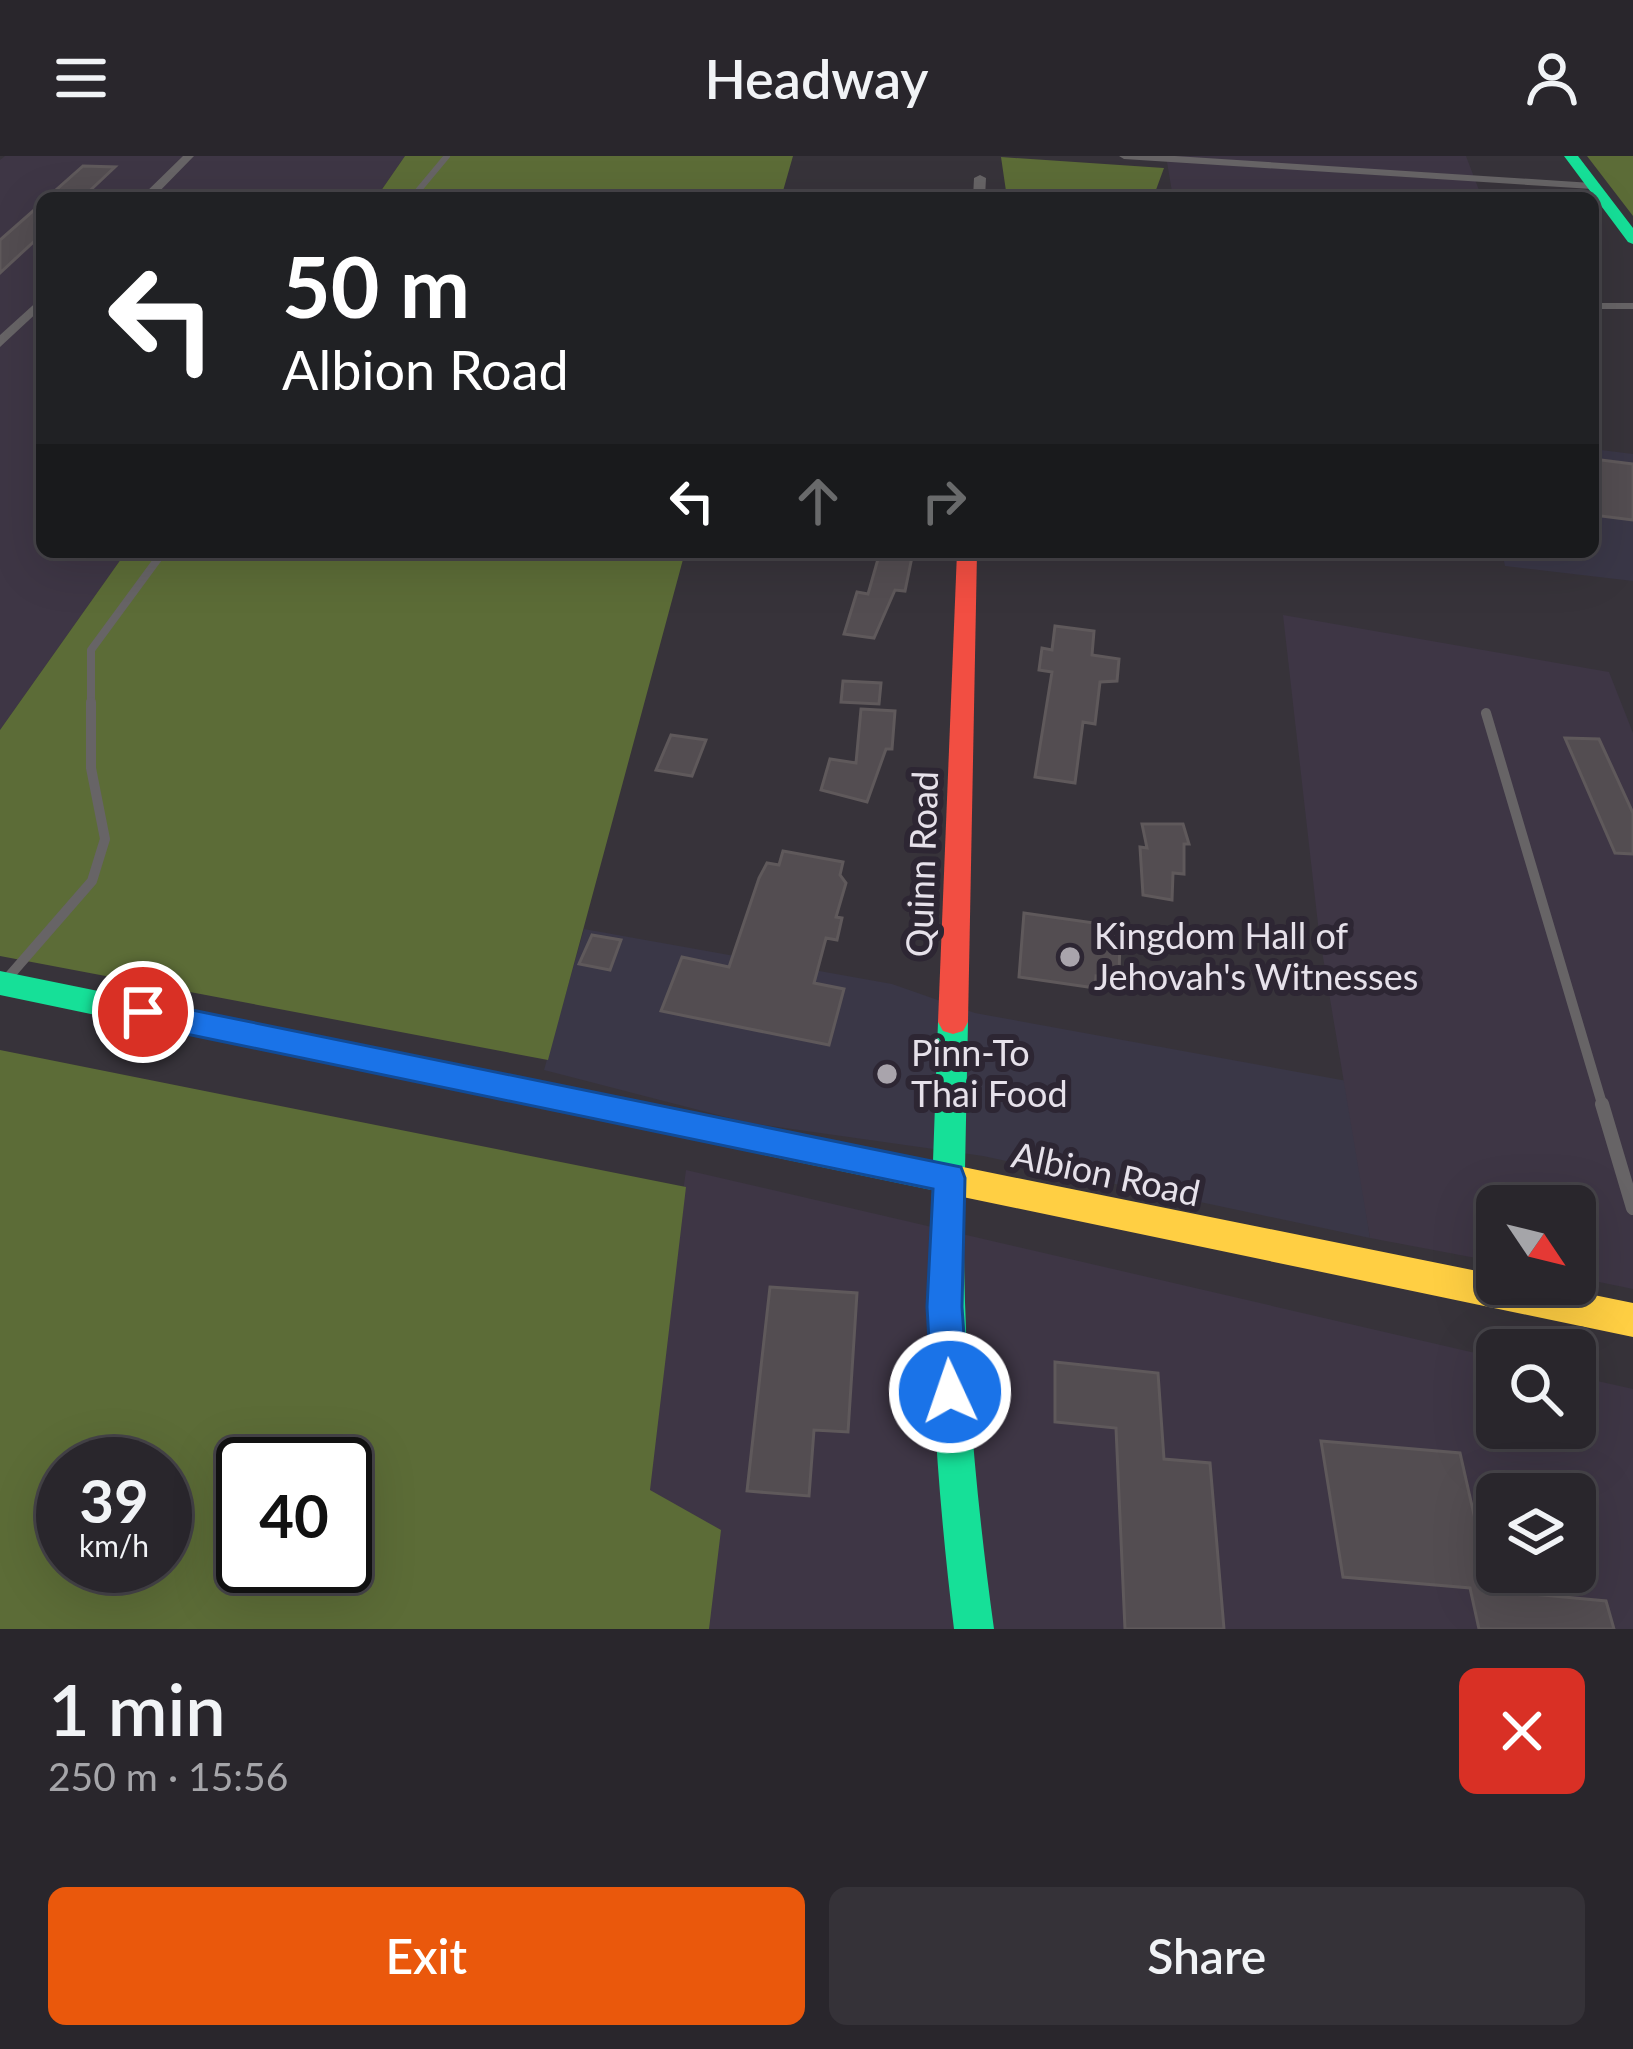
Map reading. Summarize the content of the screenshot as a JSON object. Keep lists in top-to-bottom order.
{
  "streets": {
    "main road": ["Quinn Road", "Albion Road"]
  },
  "crossings": [
    ["Quinn Road", "Albion Road"]
  ],
  "places": ["Kingdom Hall of Jehovah's Witnesses", "Pinn-To Thai Food"],
  "north": "bottom right",
  "page": {
    "header": "Headway",
    "turn": ["50 m", "Albion Road"],
    "speed": "39 km/h",
    "limit": "40",
    "heading": ["1 min", "250 m · 15:56"],
    "buttons": ["Exit", "Share"]
  }
}
